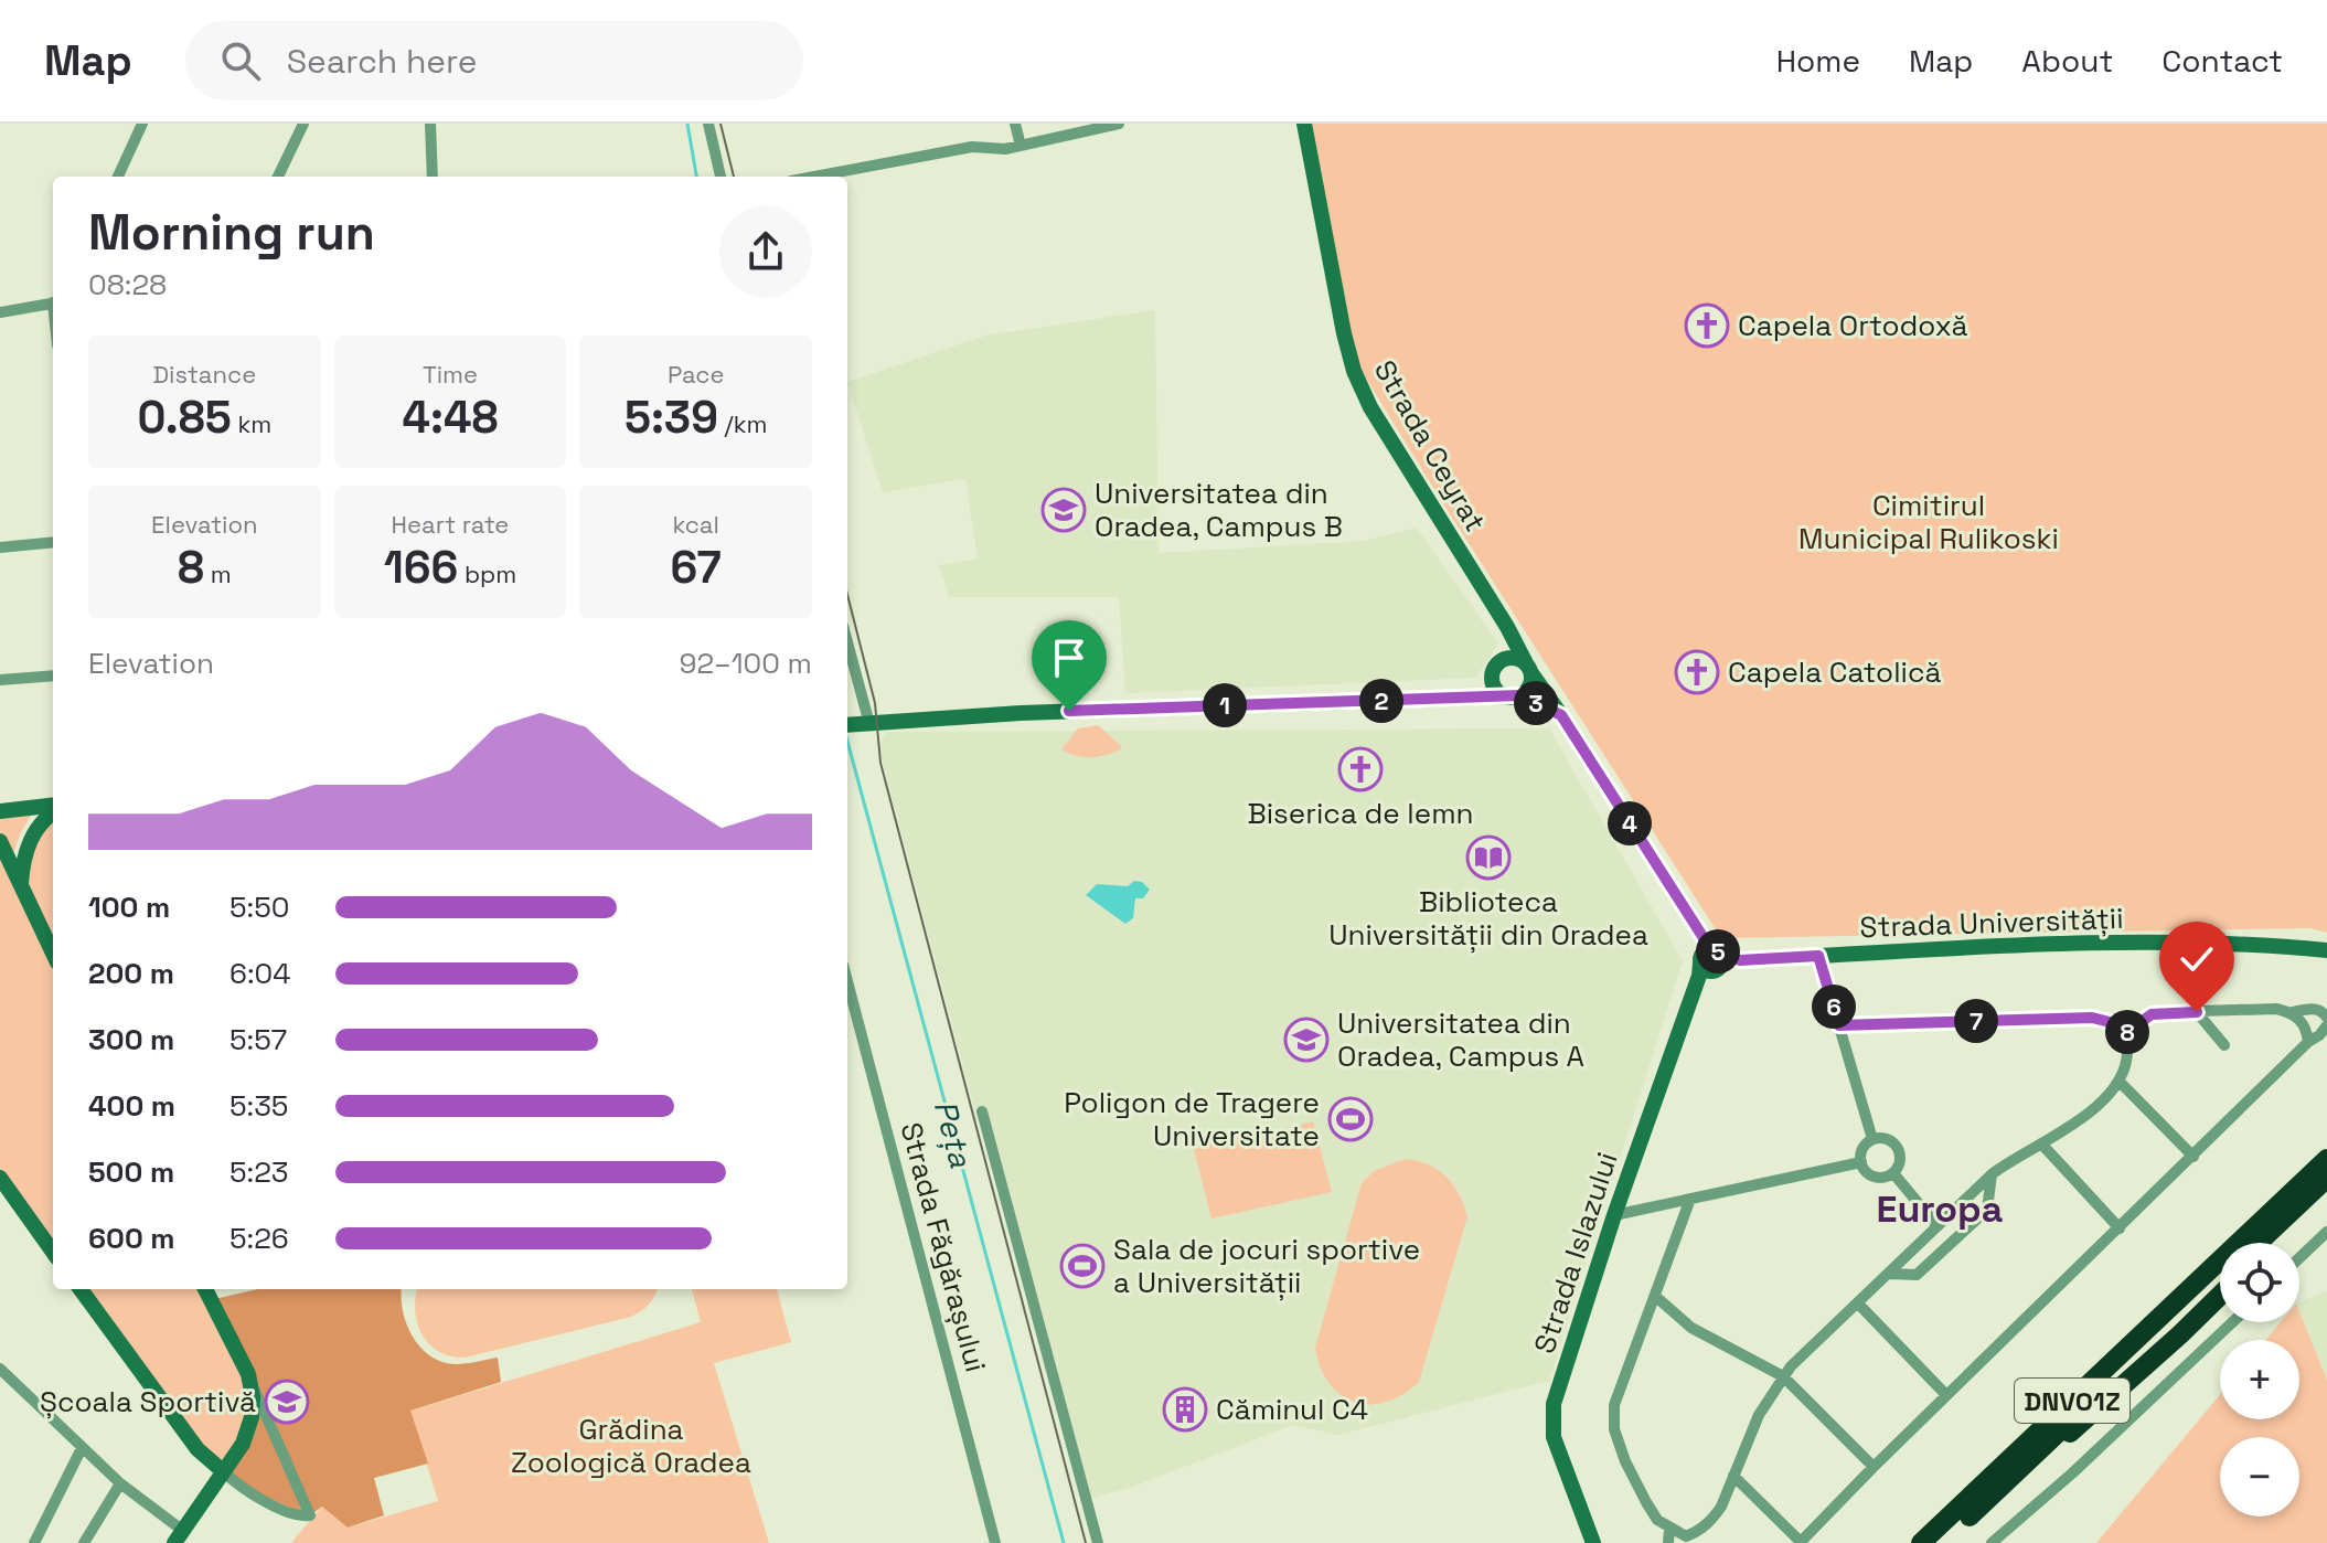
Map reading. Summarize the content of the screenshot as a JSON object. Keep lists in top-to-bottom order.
{
  "streets": {
    "highway": ["DNVO1Z"],
    "main road": ["Strada Ceyrat", "Strada Universității", "Strada Islazului"],
    "street": ["Strada Făgărașului"]
  },
  "crossings": [
    ["Strada Universității", "Strada Islazului"]
  ],
  "districts": ["Europa"],
  "water": ["Peța"],
  "parks": ["Cimitirul Municipal Rulikoski", "Grădina Zoologică Oradea"],
  "places": {
    "church": ["Capela Ortodoxă", "Capela Catolică", "Biserica de lemn"],
    "school or university": ["Universitatea din Oradea, Campus B", "Universitatea din Oradea, Campus A", "Școala Sportivă"],
    "library": ["Biblioteca Universității din Oradea"],
    "sports": ["Poligon de Tragere Universitate", "Sala de jocuri sportive a Universității"],
    "building": ["Căminul C4"]
  },
  "page": {
    "header": "Map",
    "search": "Search here",
    "nav": [
      "Home",
      "Map",
      "About",
      "Contact"
    ],
    "heading": ["Morning run", "08:28"],
    "stats": [
      ["Distance", "0.85 km"],
      ["Time", "4:48"],
      ["Pace", "5:39 /km"],
      ["Elevation", "8 m"],
      ["Heart rate", "166 bpm"],
      ["kcal", "67"]
    ],
    "chart": ["Elevation", "92–100 m"],
    "pins": [
      "2",
      "3",
      "1",
      "4",
      "5",
      "6",
      "7",
      "8"
    ],
    "list": [
      {
        "name": "100 m",
        "note": "5:50"
      },
      {
        "name": "200 m",
        "note": "6:04"
      },
      {
        "name": "300 m",
        "note": "5:57"
      },
      {
        "name": "400 m",
        "note": "5:35"
      },
      {
        "name": "500 m",
        "note": "5:23"
      },
      {
        "name": "600 m",
        "note": "5:26"
      }
    ],
    "map_buttons": ["+", "−"]
  }
}
